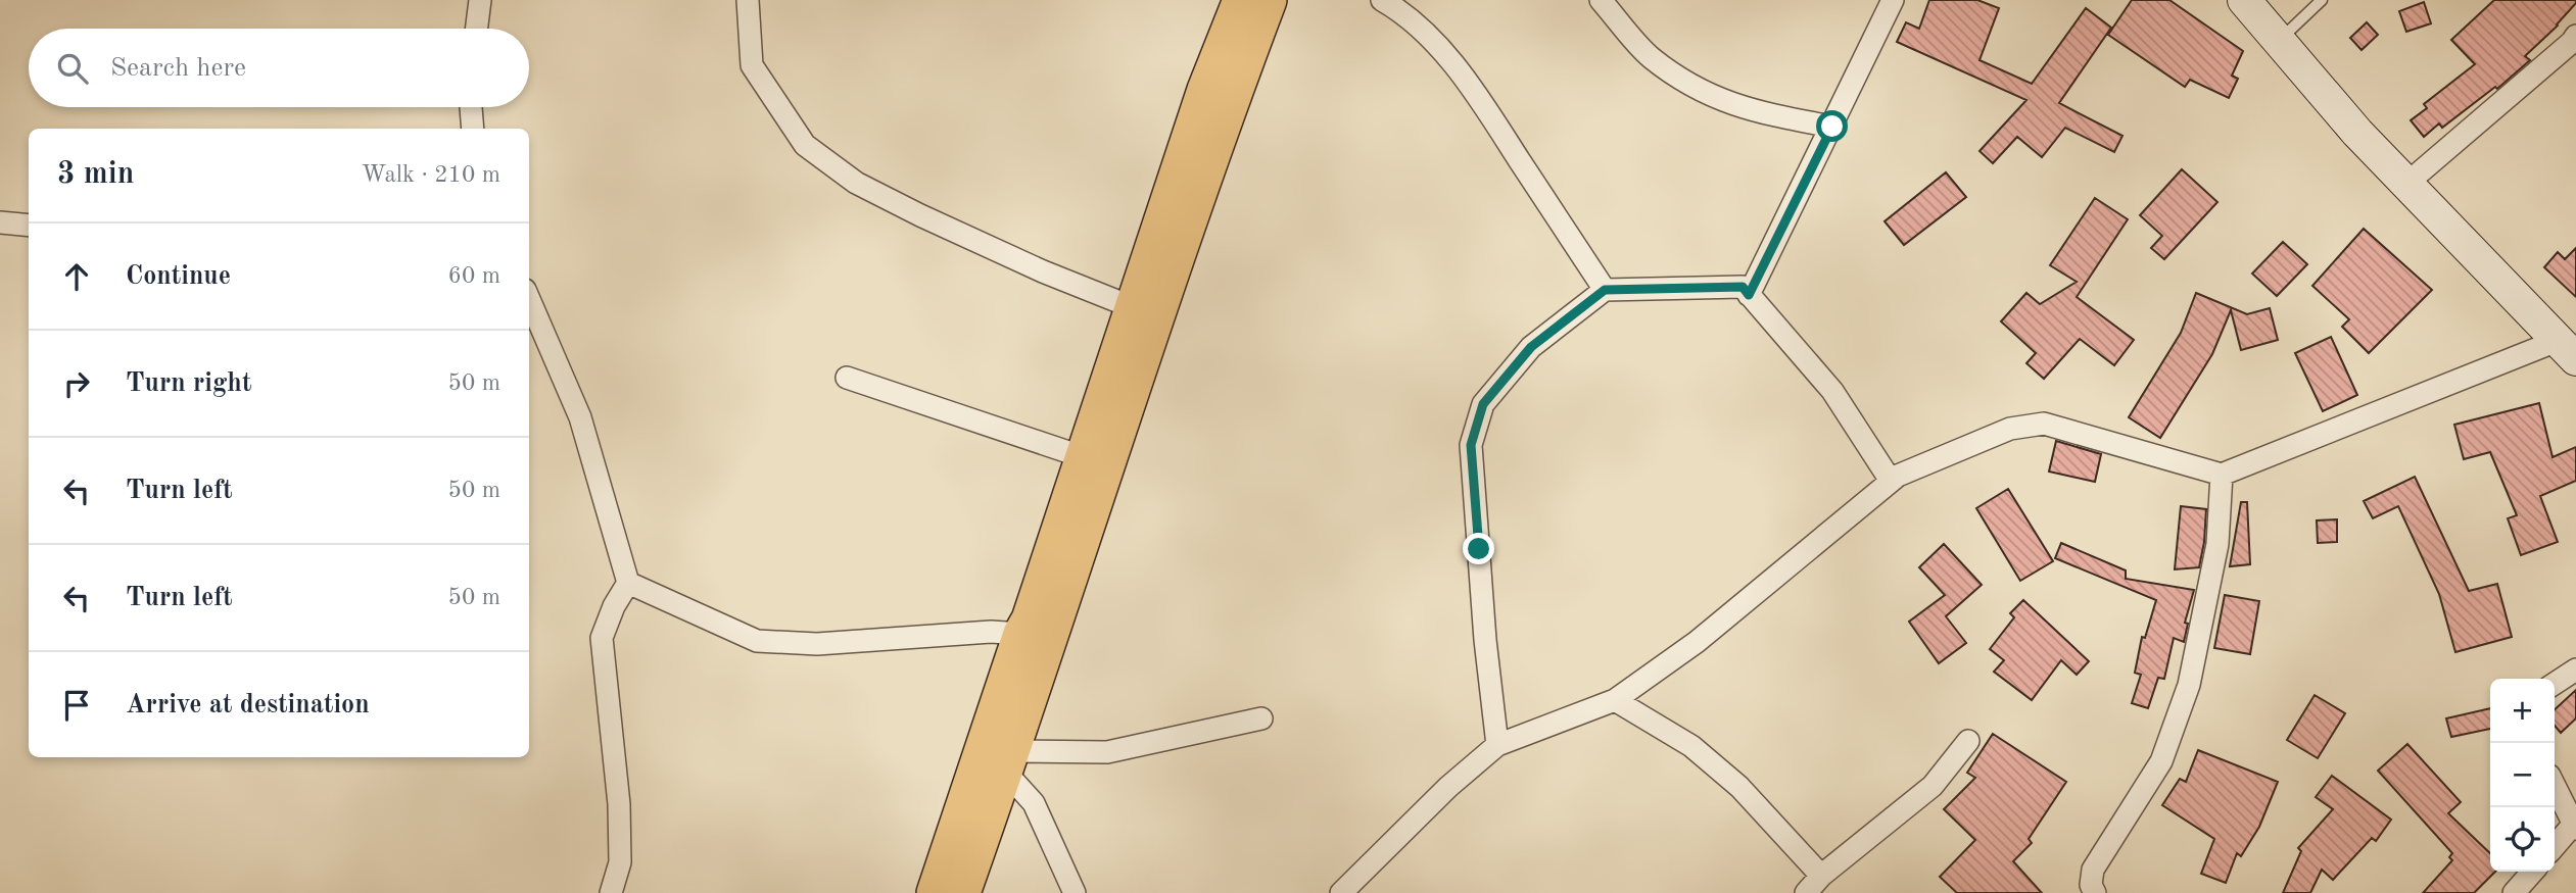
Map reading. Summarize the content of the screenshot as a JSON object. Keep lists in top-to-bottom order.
{
  "page": {
    "search": "Search here",
    "heading": ["3 min", "Walk · 210 m"],
    "list": [
      ["Continue", "60 m"],
      ["Turn right", "50 m"],
      ["Turn left", "50 m"],
      ["Turn left", "50 m"],
      "Arrive at destination"
    ],
    "map_buttons": ["+", "−"]
  }
}
